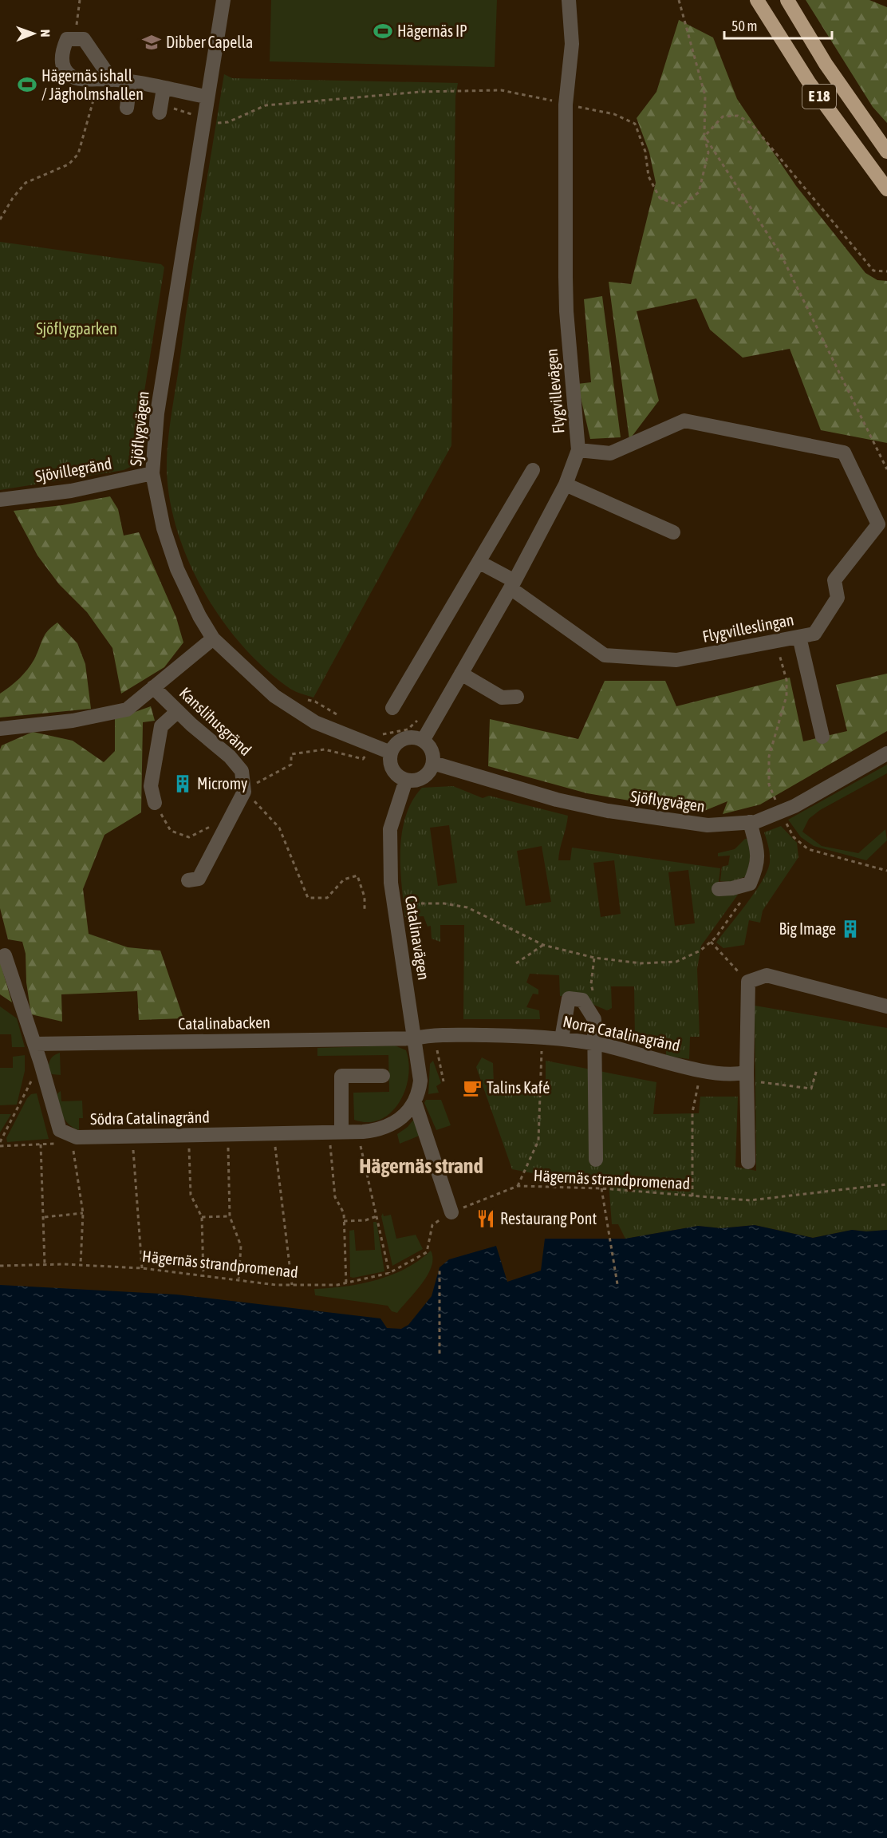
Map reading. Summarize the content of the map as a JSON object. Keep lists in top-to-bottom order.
{
  "streets": {
    "highway": ["E 18"],
    "street": [
      "Flygvillevägen",
      "Sjöflygvägen",
      "Sjövillegränd",
      "Flygvilleslingan",
      "Kanslihusgränd",
      "Catalinavägen",
      "Catalinabacken",
      "Norra Catalinagränd",
      "Södra Catalinagränd"
    ],
    "path": ["Hägernäs strandpromenad"]
  },
  "crossings": [
    ["Flygvillevägen", "Sjöflygvägen"],
    ["Flygvillevägen", "Flygvilleslingan"],
    ["Flygvillevägen", "Catalinavägen"],
    ["Sjöflygvägen", "Sjövillegränd"],
    ["Sjöflygvägen", "Kanslihusgränd"],
    ["Sjöflygvägen", "Catalinavägen"],
    ["Catalinavägen", "Catalinabacken"],
    ["Catalinavägen", "Norra Catalinagränd"],
    ["Catalinavägen", "Södra Catalinagränd"],
    ["Catalinabacken", "Norra Catalinagränd"],
    ["Catalinabacken", "Södra Catalinagränd"]
  ],
  "districts": ["Hägernäs strand"],
  "parks": ["Sjöflygparken"],
  "places": {
    "sports": ["Hägernäs IP", "Hägernäs ishall / Jägholmshallen"],
    "school or university": ["Dibber Capella"],
    "building": ["Micromy", "Big Image"],
    "cafe": ["Talins Kafé"],
    "restaurant": ["Restaurang Pont"]
  },
  "scale_bar": "50 m",
  "north": "right"
}
